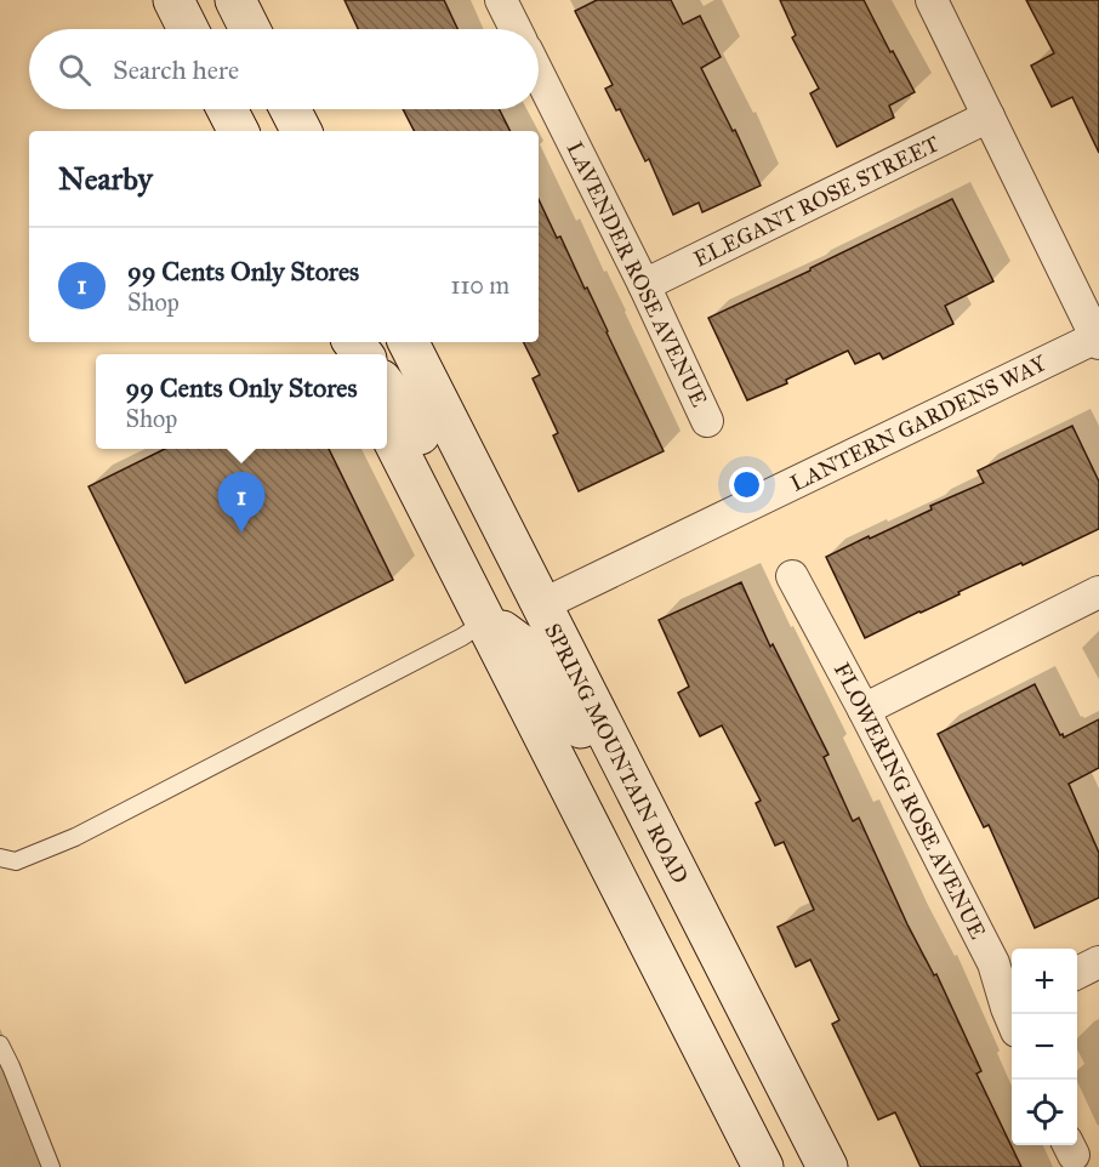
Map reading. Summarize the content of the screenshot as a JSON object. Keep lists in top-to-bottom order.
{
  "streets": {
    "main road": ["SPRING MOUNTAIN ROAD"],
    "street": [
      "ELEGANT ROSE STREET",
      "LAVENDER ROSE AVENUE",
      "LANTERN GARDENS WAY",
      "FLOWERING ROSE AVENUE"
    ]
  },
  "crossings": [
    ["ELEGANT ROSE STREET", "LAVENDER ROSE AVENUE"],
    ["LANTERN GARDENS WAY", "SPRING MOUNTAIN ROAD"]
  ],
  "page": {
    "search": "Search here",
    "heading": "Nearby",
    "list": [
      {
        "mark": "1",
        "name": "99 Cents Only Stores",
        "note": "Shop",
        "value": "110 m"
      }
    ],
    "popup": ["99 Cents Only Stores", "Shop"],
    "pins": "1",
    "map_buttons": ["+", "−"]
  }
}
